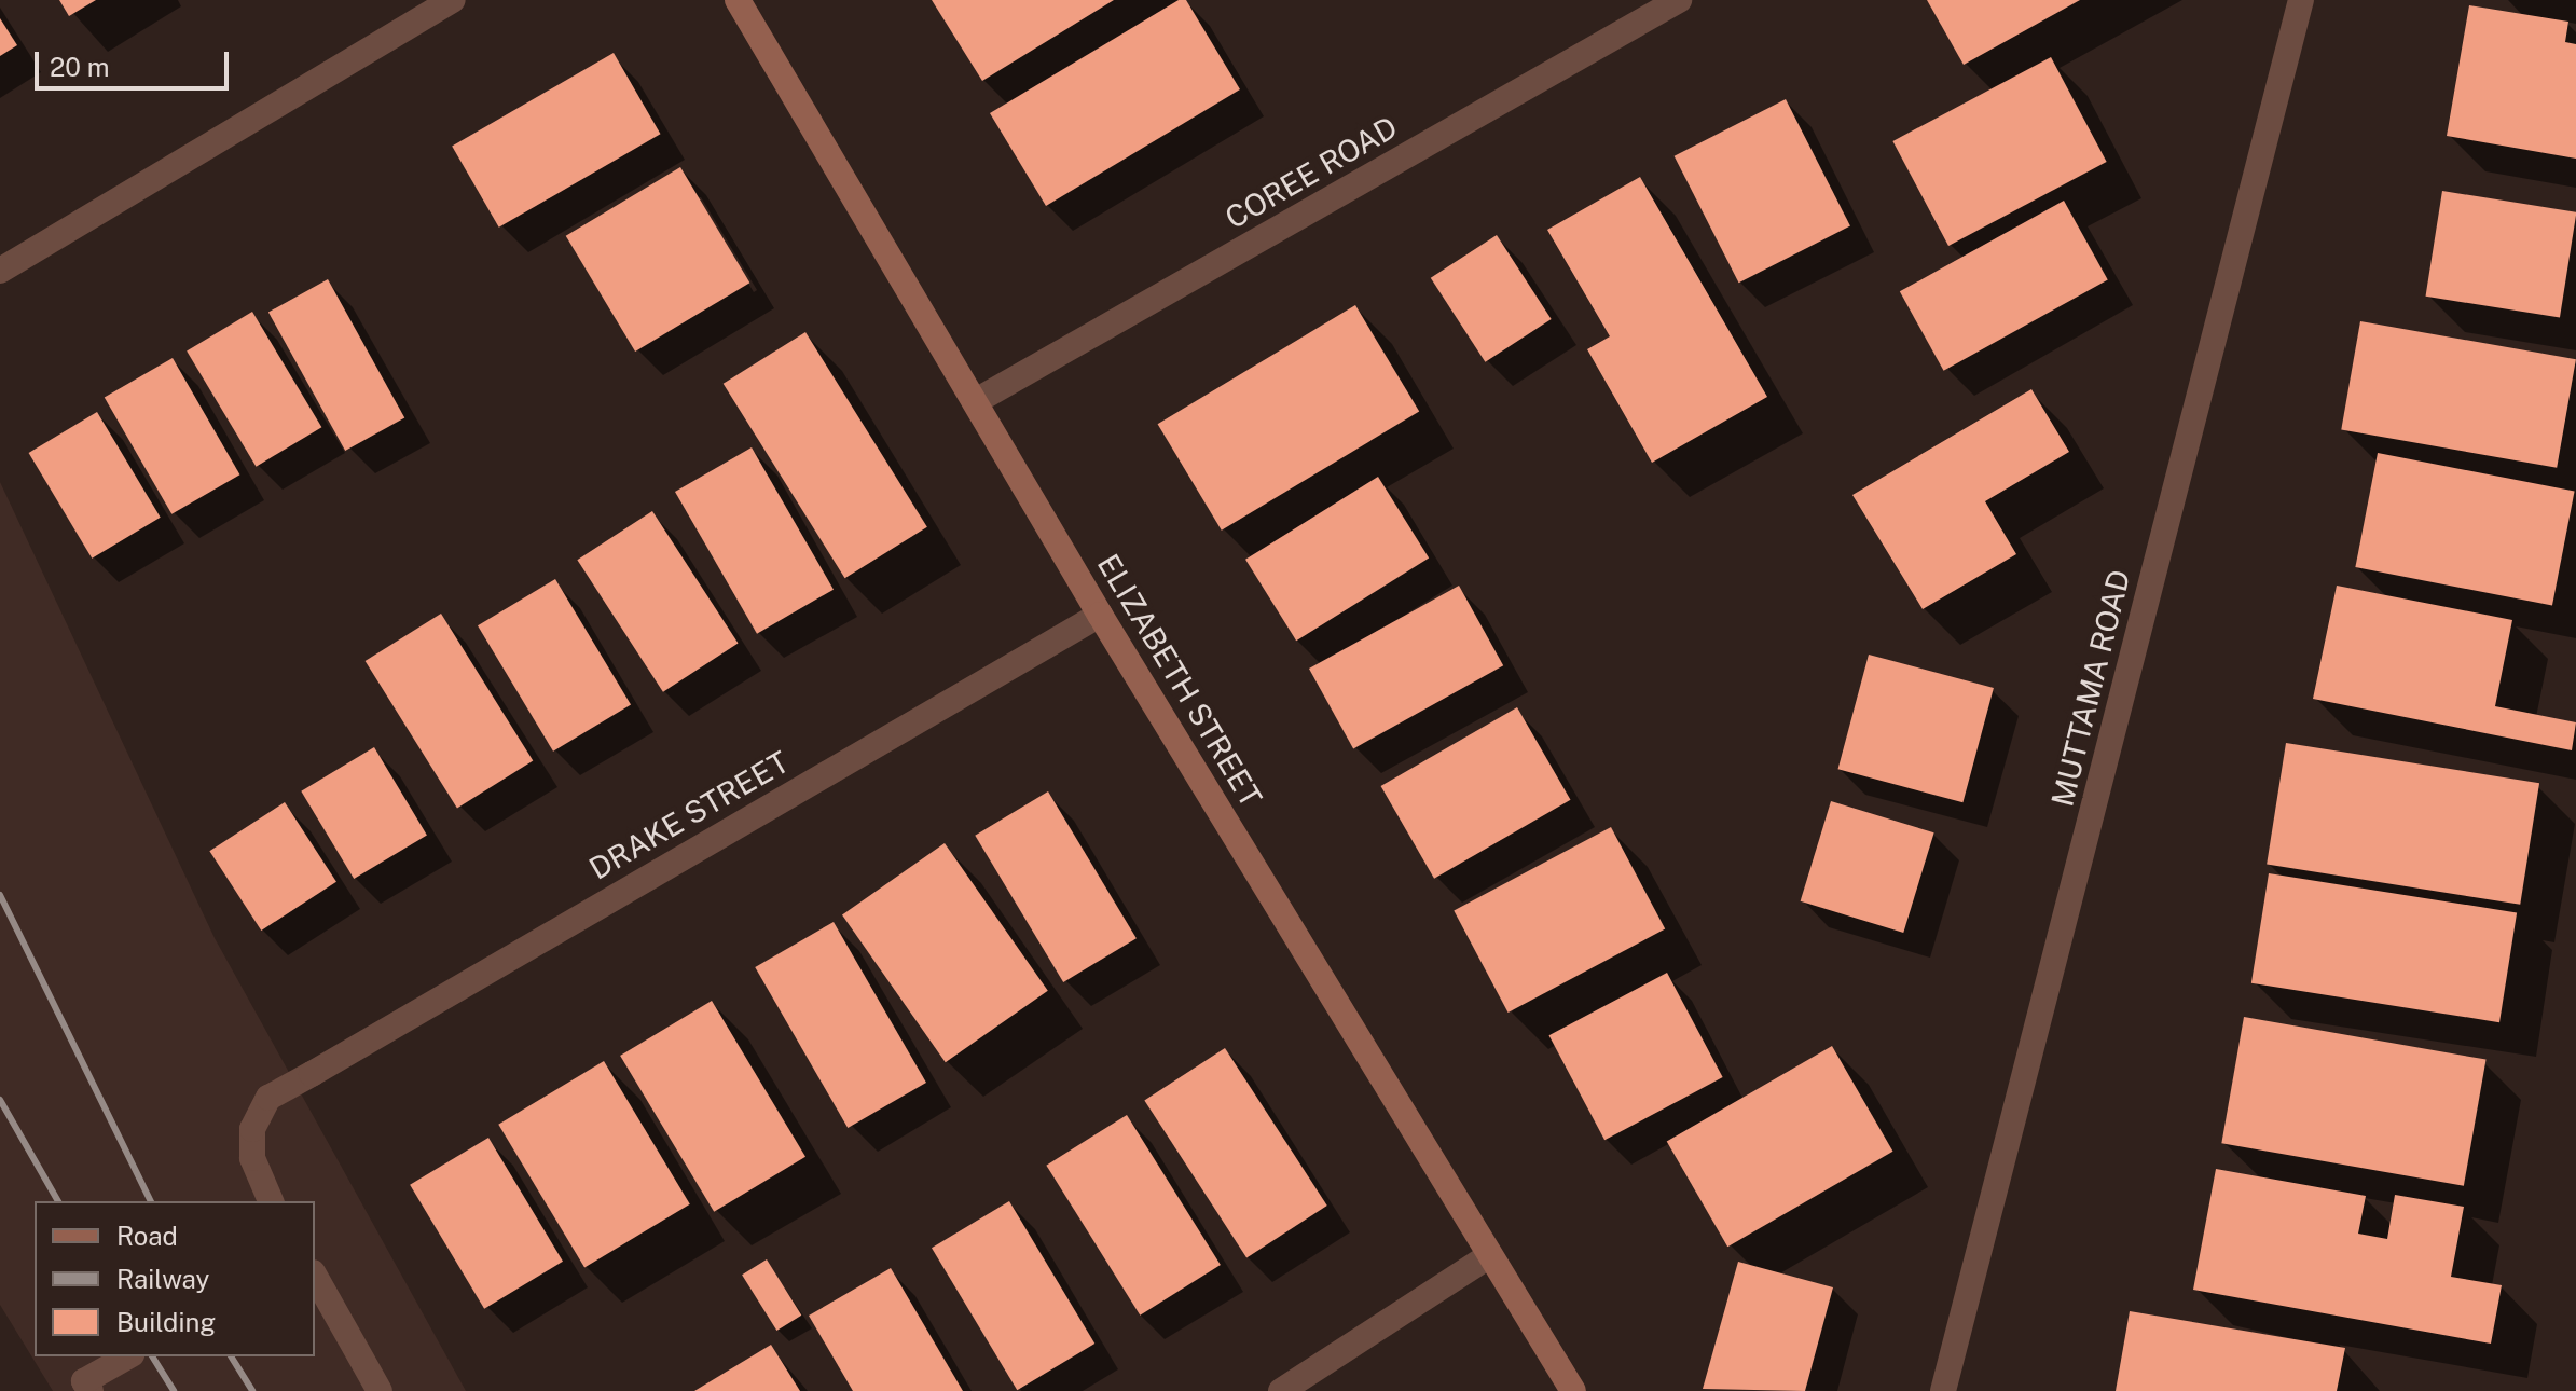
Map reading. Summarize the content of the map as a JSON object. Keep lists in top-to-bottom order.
{
  "streets": {
    "street": [
      "COREE ROAD",
      "ELIZABETH STREET",
      "MUTTAMA ROAD",
      "DRAKE STREET"
    ]
  },
  "crossings": [
    ["COREE ROAD", "ELIZABETH STREET"],
    ["ELIZABETH STREET", "DRAKE STREET"]
  ],
  "legend": ["Road", "Railway", "Building"],
  "scale_bar": "20 m"
}
